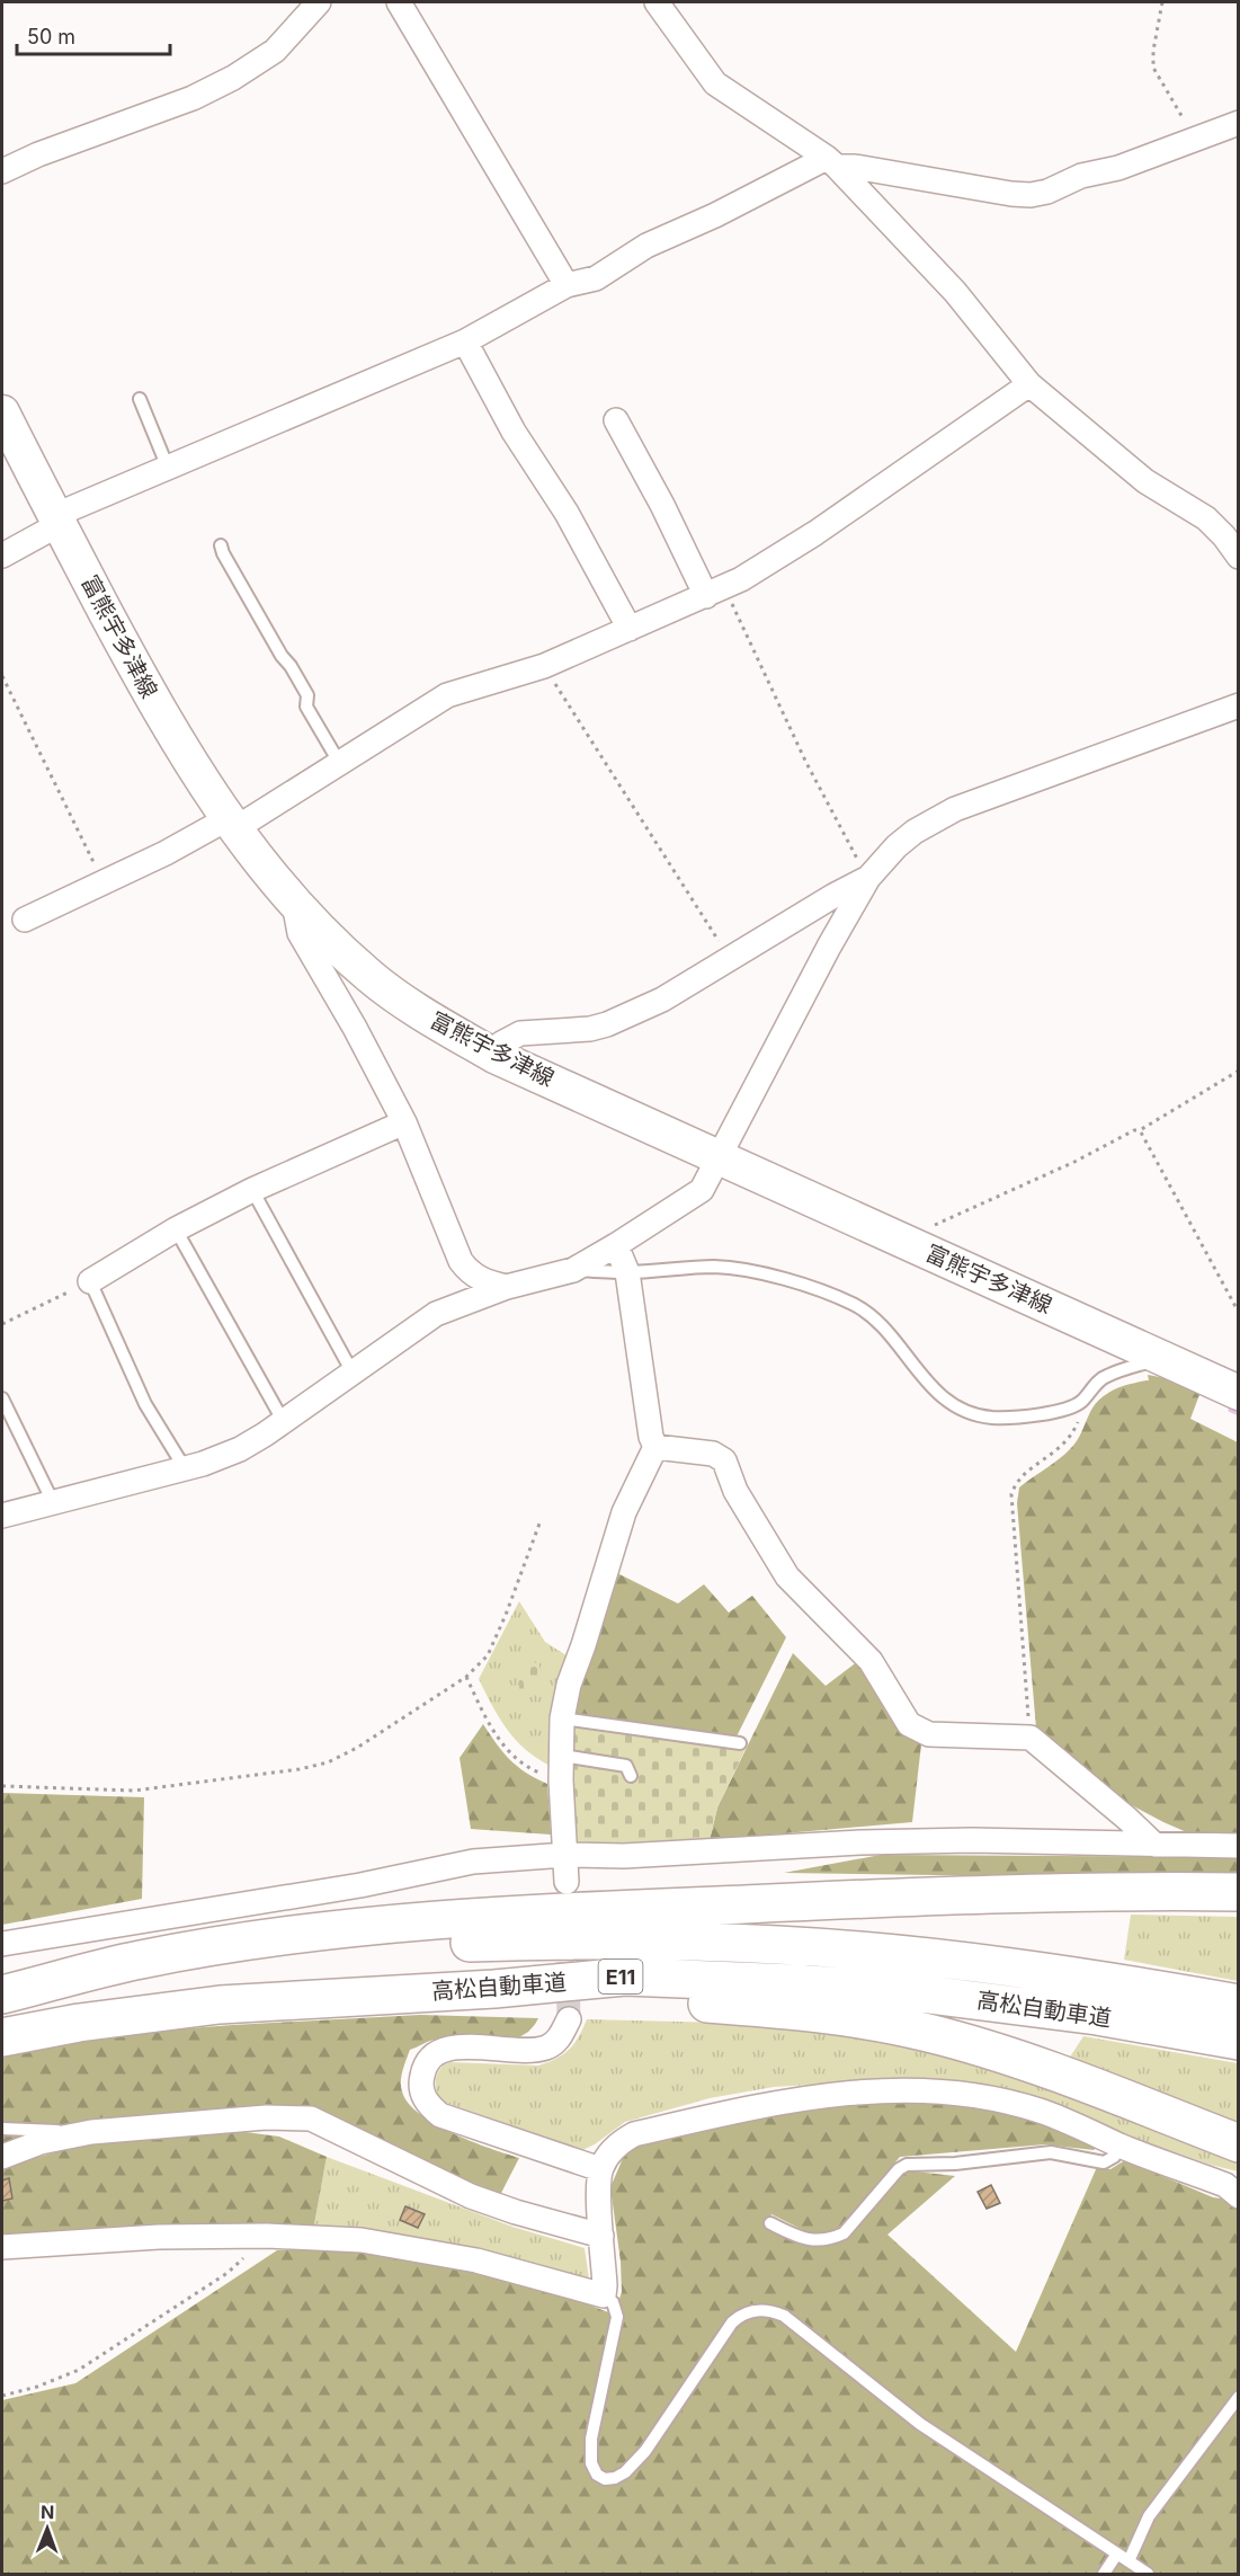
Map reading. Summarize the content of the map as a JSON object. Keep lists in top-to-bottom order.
{
  "streets": {
    "highway": ["E11", "高松自動車道"],
    "main road": ["富熊宇多津線"]
  },
  "scale_bar": "50 m",
  "north": "top"
}
